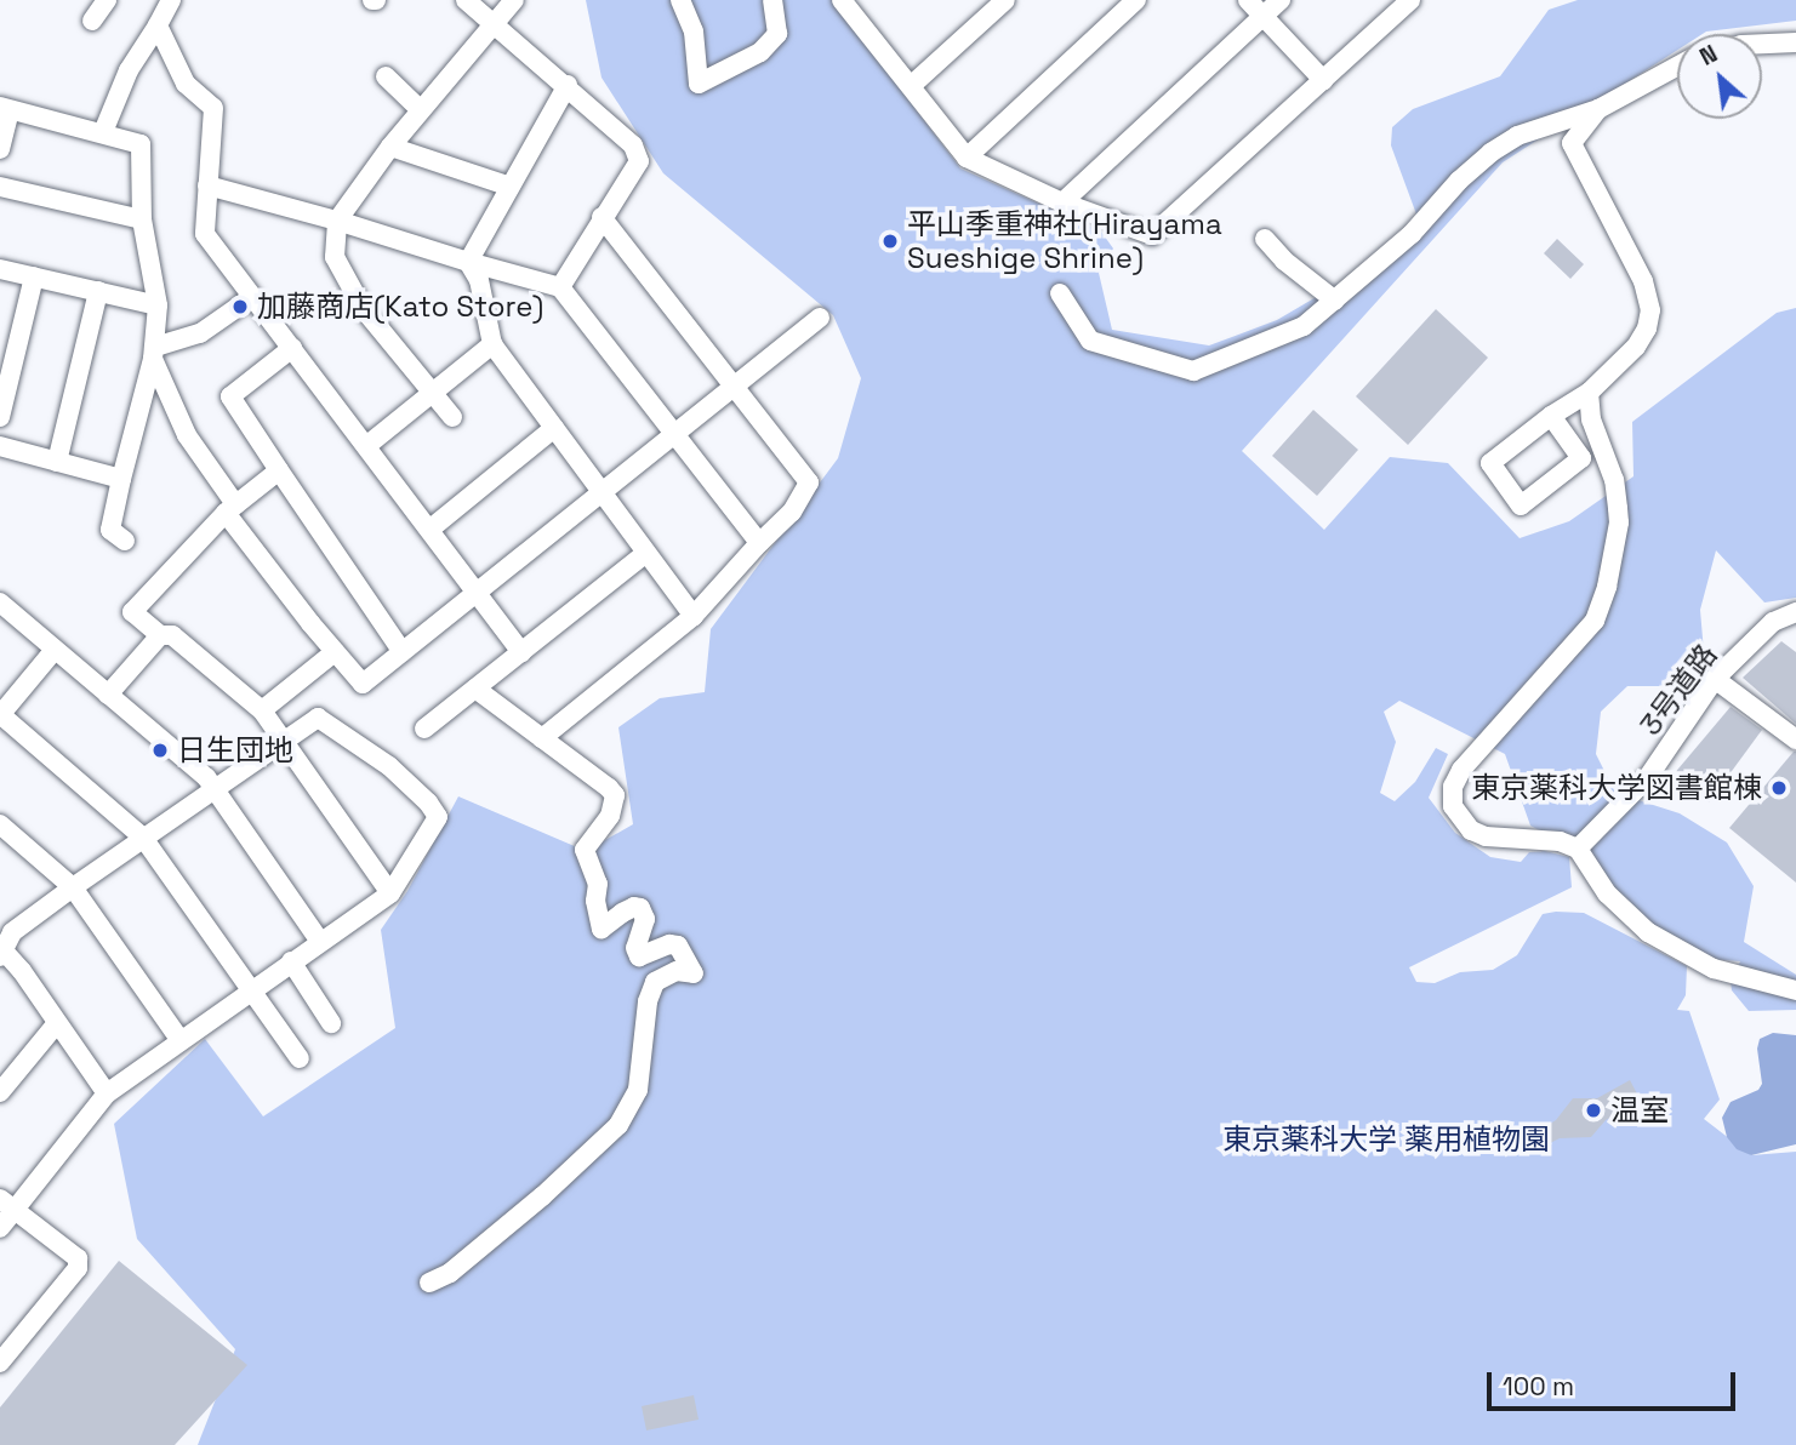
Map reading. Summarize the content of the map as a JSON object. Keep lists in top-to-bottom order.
{
  "streets": {
    "street": ["3号道路"]
  },
  "parks": ["東京薬科大学 薬用植物園"],
  "places": [
    "平山季重神社(Hirayama Sueshige Shrine)",
    "加藤商店(Kato Store)",
    "日生団地",
    "東京薬科大学図書館棟",
    "温室"
  ],
  "scale_bar": "100 m",
  "north": "top left"
}
